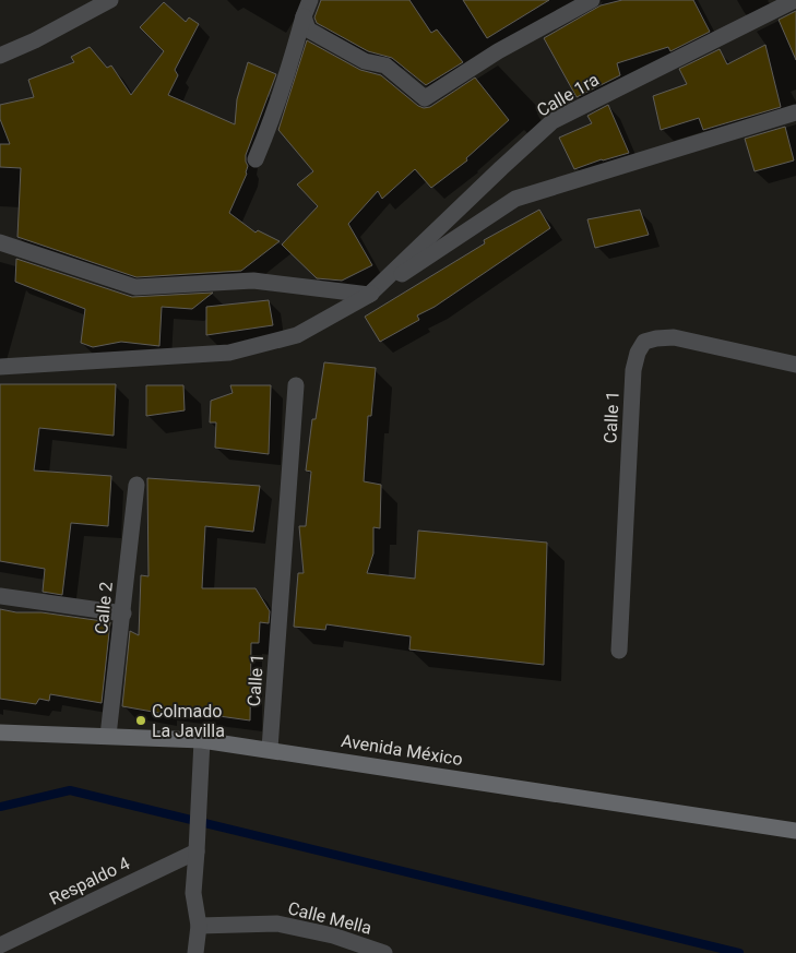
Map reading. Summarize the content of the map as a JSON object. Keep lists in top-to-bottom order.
{
  "streets": {
    "street": [
      "Calle 1ra",
      "Calle 1",
      "Calle 2",
      "Avenida México",
      "Respaldo 4",
      "Calle Mella"
    ]
  },
  "crossings": [
    ["Calle 1", "Avenida México"],
    ["Calle 2", "Avenida México"]
  ],
  "places": ["Colmado La Javilla"]
}
